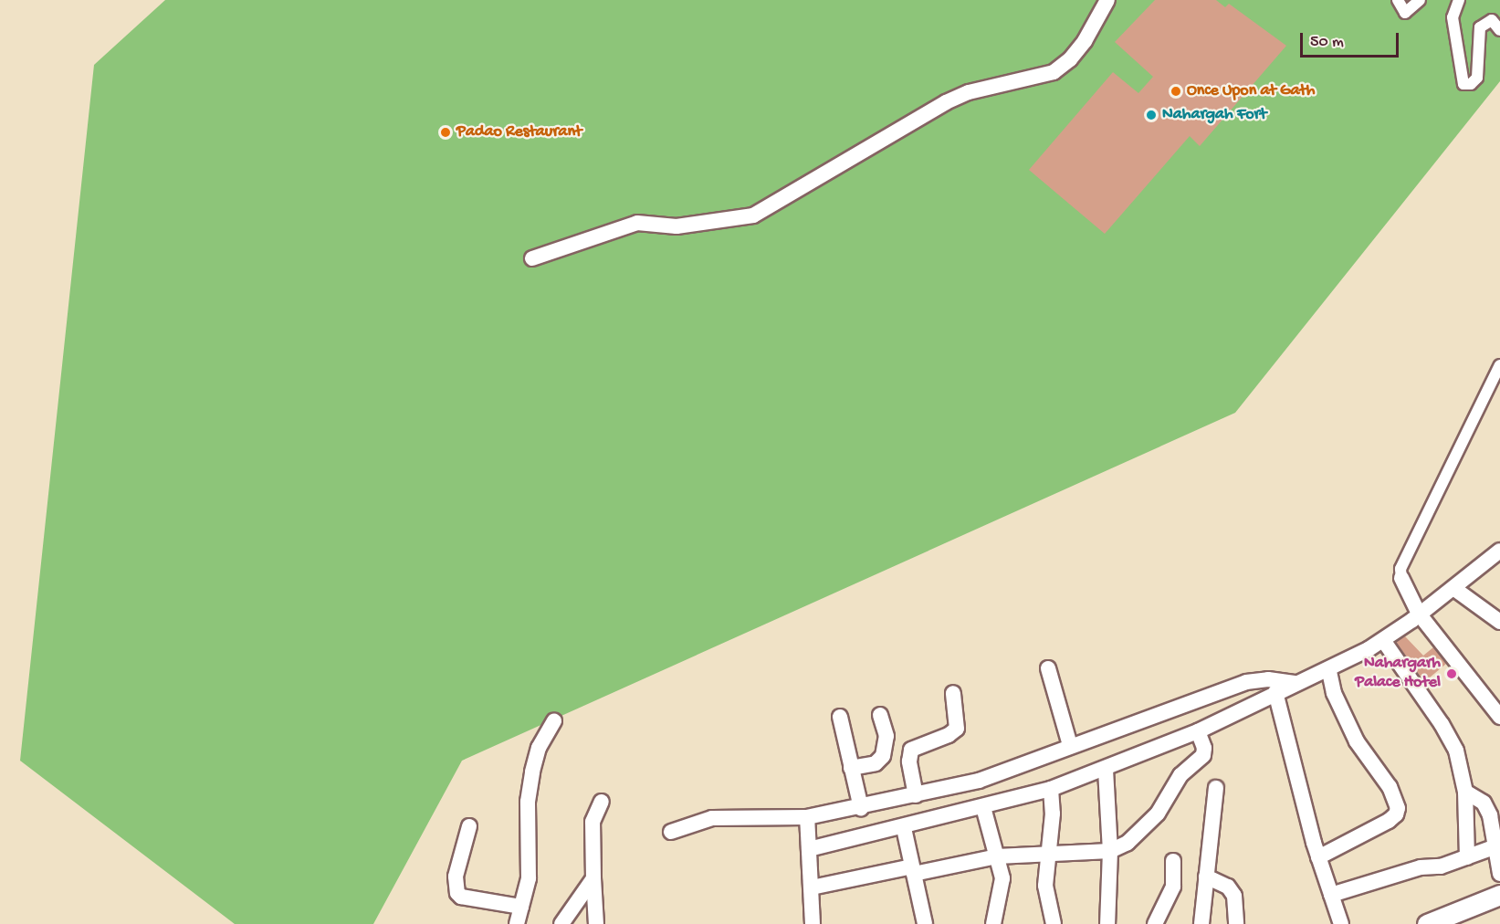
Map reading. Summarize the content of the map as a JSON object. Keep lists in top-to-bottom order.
{
  "places": [
    "Once Upon at Gath",
    "Nahargah Fort",
    "Padao Restaurant",
    "Nahargarh Palace Hotel"
  ],
  "scale_bar": "50 m"
}
